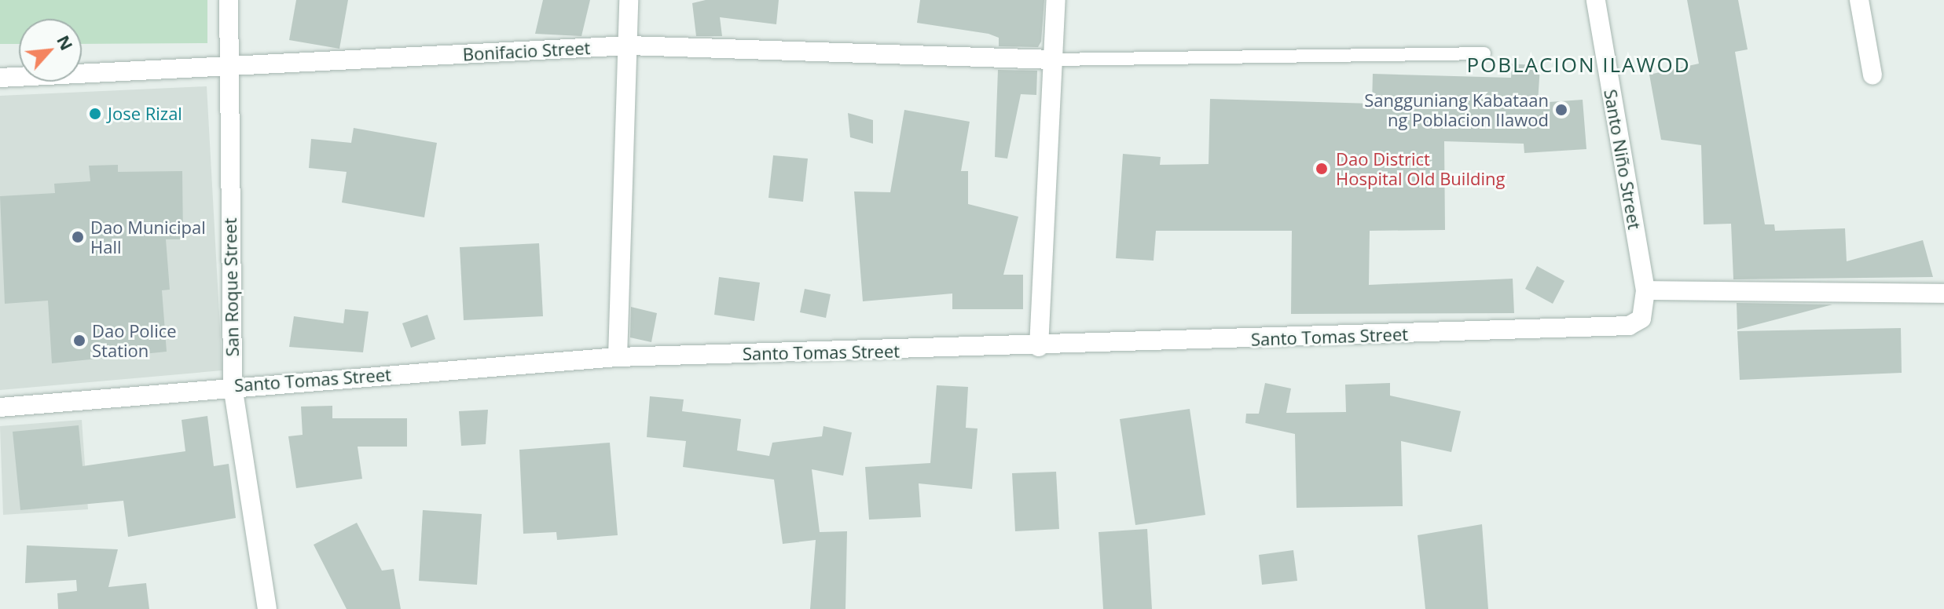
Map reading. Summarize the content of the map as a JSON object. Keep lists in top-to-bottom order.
{
  "streets": {
    "street": [
      "Bonifacio Street",
      "Santo Niño Street",
      "San Roque Street",
      "Santo Tomas Street"
    ]
  },
  "crossings": [
    ["Bonifacio Street", "San Roque Street"],
    ["Santo Niño Street", "Santo Tomas Street"],
    ["San Roque Street", "Santo Tomas Street"]
  ],
  "districts": ["POBLACION ILAWOD"],
  "places": [
    "Sangguniang Kabataan ng Poblacion Ilawod",
    "Jose Rizal",
    "Dao District Hospital Old Building",
    "Dao Municipal Hall",
    "Dao Police Station"
  ],
  "north": "top right"
}
